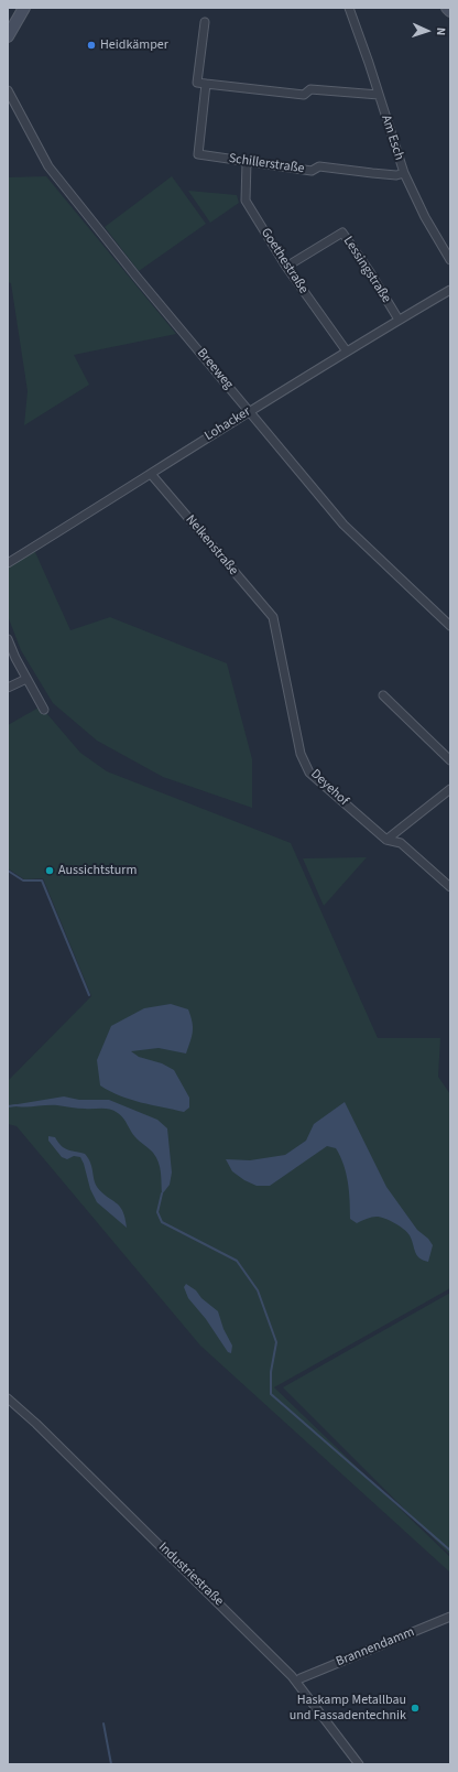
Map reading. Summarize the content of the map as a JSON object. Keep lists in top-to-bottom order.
{
  "streets": {
    "street": [
      "Am Esch",
      "Schillerstraße",
      "Goethestraße",
      "Lessingstraße",
      "Breeweg",
      "Lohacker",
      "Nelkenstraße",
      "Deyehof",
      "Industriestraße",
      "Brannendamm"
    ]
  },
  "crossings": [
    ["Am Esch", "Schillerstraße"],
    ["Schillerstraße", "Goethestraße"],
    ["Goethestraße", "Lessingstraße"],
    ["Goethestraße", "Lohacker"],
    ["Lessingstraße", "Lohacker"],
    ["Breeweg", "Lohacker"],
    ["Lohacker", "Nelkenstraße"],
    ["Nelkenstraße", "Deyehof"]
  ],
  "places": ["Heidkämper", "Aussichtsturm", "Haskamp Metallbau und Fassadentechnik"],
  "north": "right"
}
